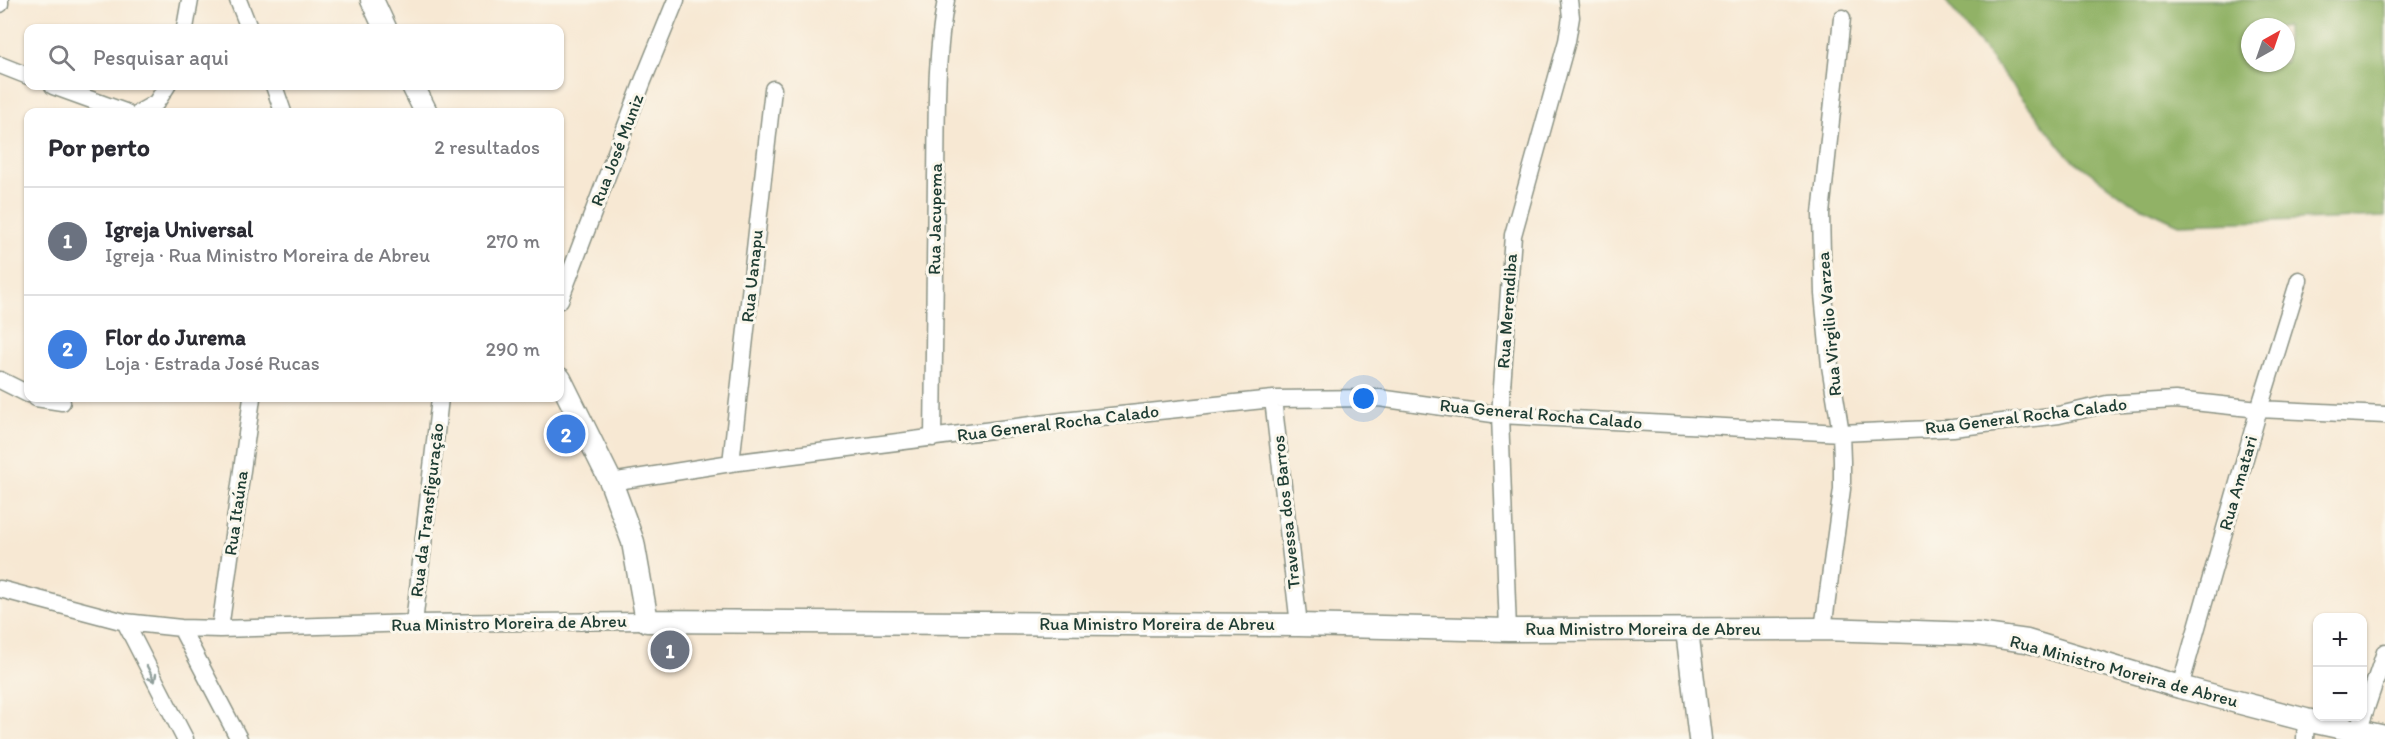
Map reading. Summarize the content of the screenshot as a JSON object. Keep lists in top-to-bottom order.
{
  "streets": {
    "street": [
      "Rua José Muniz",
      "Rua Jacupema",
      "Rua Uanapu",
      "Rua Merendiba",
      "Rua Virgilio Varzea",
      "Rua General Rocha Calado",
      "Rua Amatari",
      "Rua da Transfiguração",
      "Travessa dos Barros",
      "Rua Itaúna",
      "Rua Ministro Moreira de Abreu"
    ]
  },
  "crossings": [
    ["Rua Jacupema", "Rua General Rocha Calado"],
    ["Rua Uanapu", "Rua General Rocha Calado"],
    ["Rua Merendiba", "Rua General Rocha Calado"],
    ["Rua Merendiba", "Rua Ministro Moreira de Abreu"],
    ["Rua Virgilio Varzea", "Rua General Rocha Calado"],
    ["Rua Virgilio Varzea", "Rua Ministro Moreira de Abreu"],
    ["Rua General Rocha Calado", "Rua Amatari"],
    ["Rua General Rocha Calado", "Travessa dos Barros"],
    ["Rua Amatari", "Rua Ministro Moreira de Abreu"],
    ["Rua da Transfiguração", "Rua Ministro Moreira de Abreu"],
    ["Travessa dos Barros", "Rua Ministro Moreira de Abreu"],
    ["Rua Itaúna", "Rua Ministro Moreira de Abreu"]
  ],
  "north": "top right",
  "page": {
    "search": "Pesquisar aqui",
    "heading": ["Por perto", "2 resultados"],
    "list": [
      {
        "mark": "1",
        "name": "Igreja Universal",
        "note": "Igreja · Rua Ministro Moreira de Abreu",
        "value": "270 m"
      },
      {
        "mark": "2",
        "name": "Flor do Jurema",
        "note": "Loja · Estrada José Rucas",
        "value": "290 m"
      }
    ],
    "pins": ["2", "1"],
    "map_buttons": ["+", "−"]
  }
}
